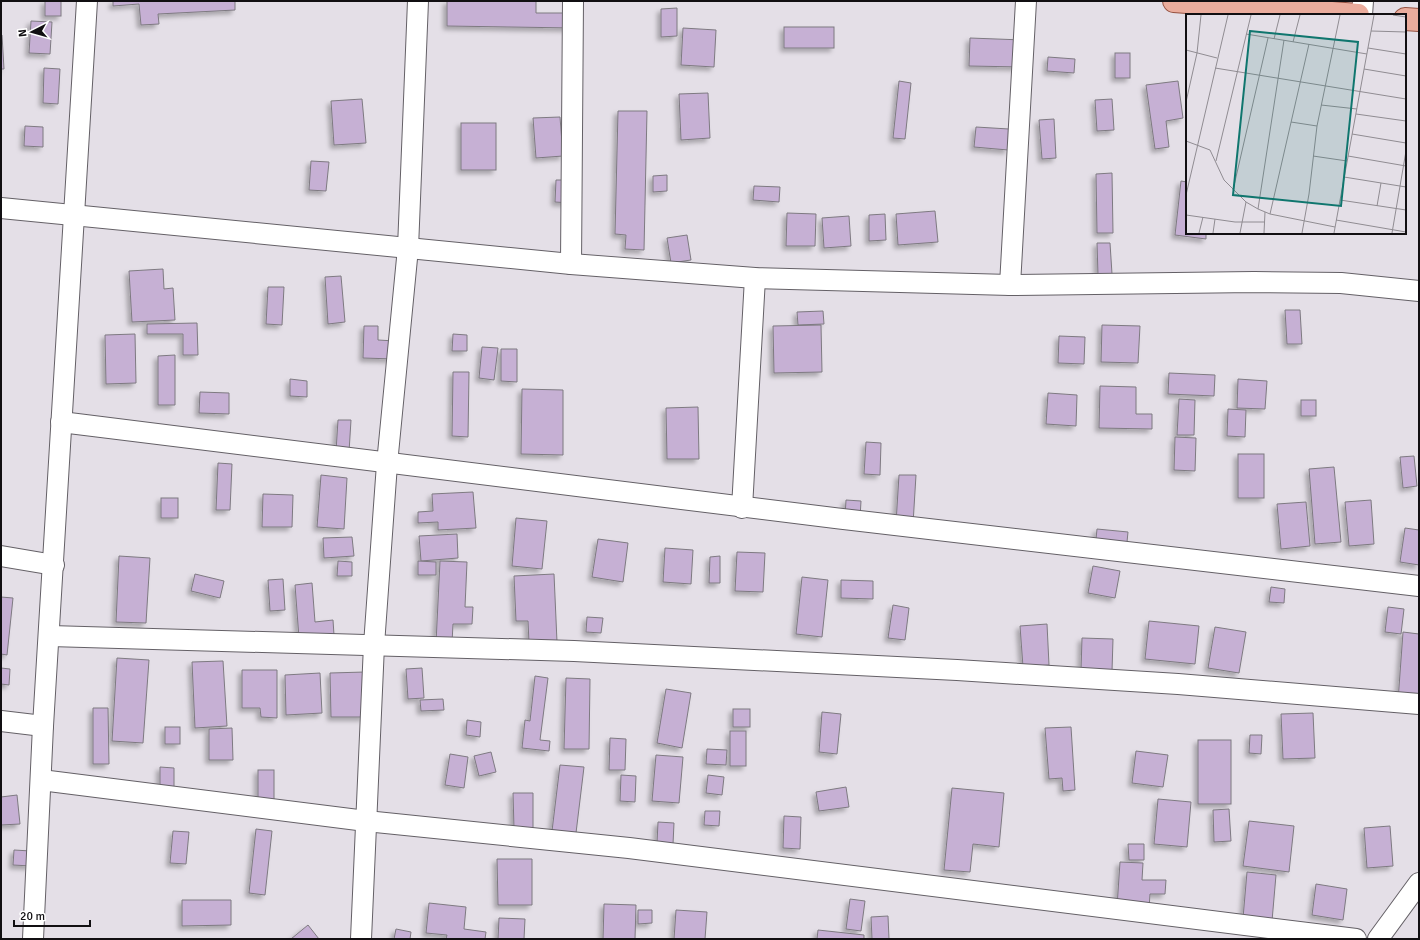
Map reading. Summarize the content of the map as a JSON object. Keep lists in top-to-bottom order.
{
  "scale_bar": "20 m",
  "north": "left"
}
